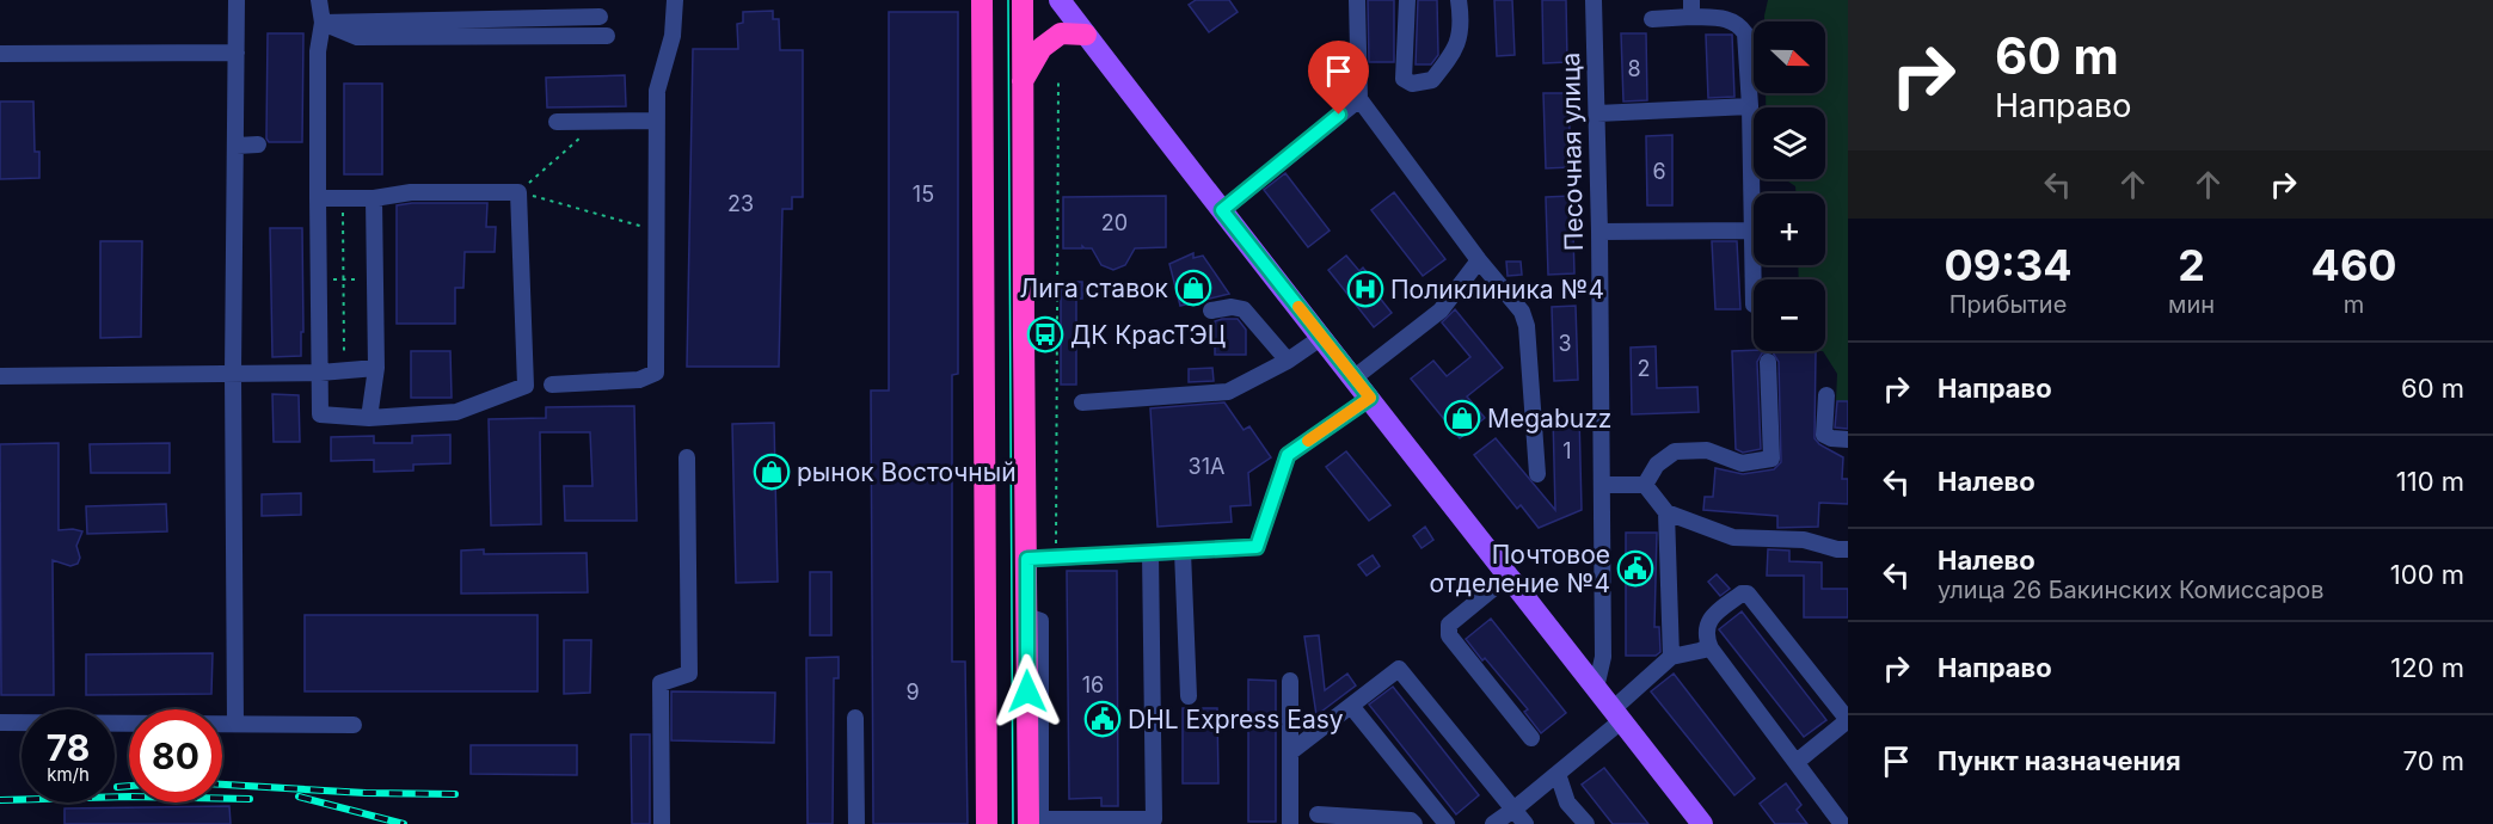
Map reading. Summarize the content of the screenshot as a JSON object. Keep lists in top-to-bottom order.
{
  "streets": {
    "street": ["Песочная улица"]
  },
  "places": {
    "shop": ["Лига ставок", "Megabuzz", "рынок Восточный"],
    "hospital": ["Поликлиника №4"],
    "bus stop": ["ДК КрасТЭЦ"],
    "public building": ["Почтовое отделение №4", "DHL Express Easy"]
  },
  "house_numbers": [
    "8",
    "6",
    "15",
    "23",
    "20",
    "3",
    "2",
    "1",
    "31А",
    "16",
    "9"
  ],
  "north": "right",
  "page": {
    "turn": ["60 m", "Направо"],
    "map_buttons": ["+", "−"],
    "eta": [
      "09:34",
      "Прибытие",
      "2",
      "мин",
      "460",
      "m"
    ],
    "list": [
      {
        "name": "Направо",
        "value": "60 m"
      },
      {
        "name": "Налево",
        "value": "110 m"
      },
      {
        "name": "Налево",
        "note": "улица 26 Бакинских Комиссаров",
        "value": "100 m"
      },
      {
        "name": "Направо",
        "value": "120 m"
      },
      {
        "name": "Пункт назначения",
        "value": "70 m"
      }
    ],
    "speed": "78 km/h",
    "limit": "80"
  }
}
